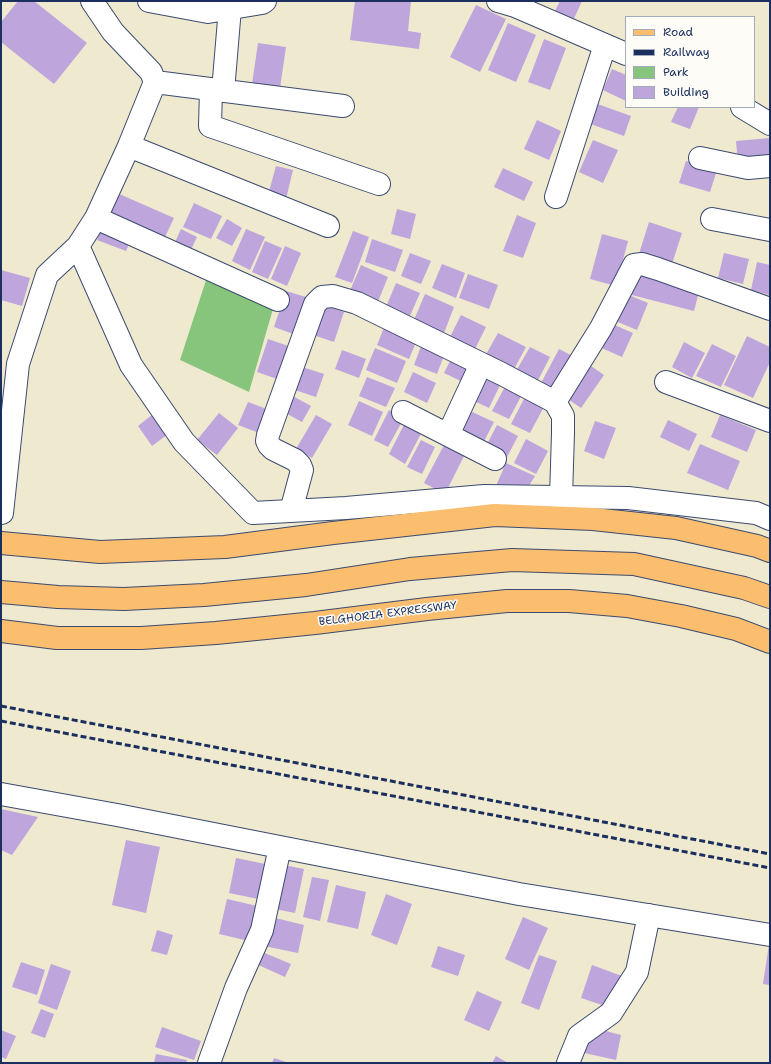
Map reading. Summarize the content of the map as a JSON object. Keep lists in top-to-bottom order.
{
  "streets": {
    "main road": ["BELGHORIA EXPRESSWAY"]
  },
  "legend": [
    "Road",
    "Railway",
    "Park",
    "Building"
  ]
}
